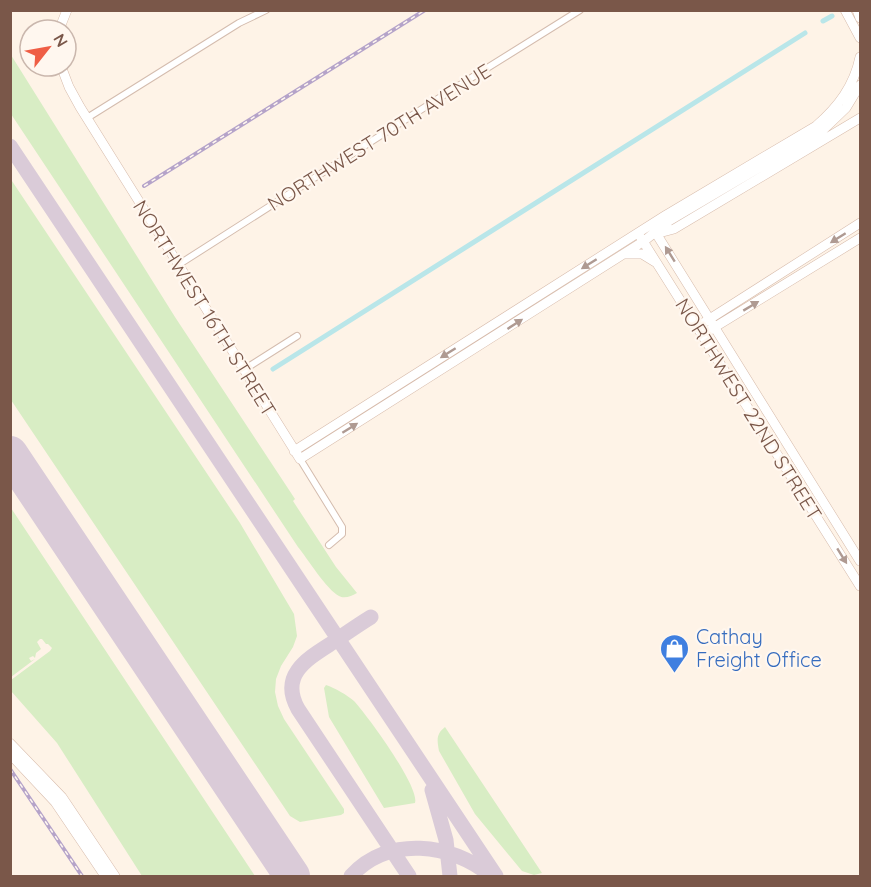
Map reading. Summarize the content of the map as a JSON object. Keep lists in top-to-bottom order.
{
  "streets": {
    "main road": ["NORTHWEST 16TH STREET", "NORTHWEST 22ND STREET"],
    "street": ["NORTHWEST 70TH AVENUE"]
  },
  "crossings": [
    ["NORTHWEST 70TH AVENUE", "NORTHWEST 16TH STREET"]
  ],
  "places": {
    "shop": ["Cathay Freight Office"]
  },
  "north": "top right"
}
